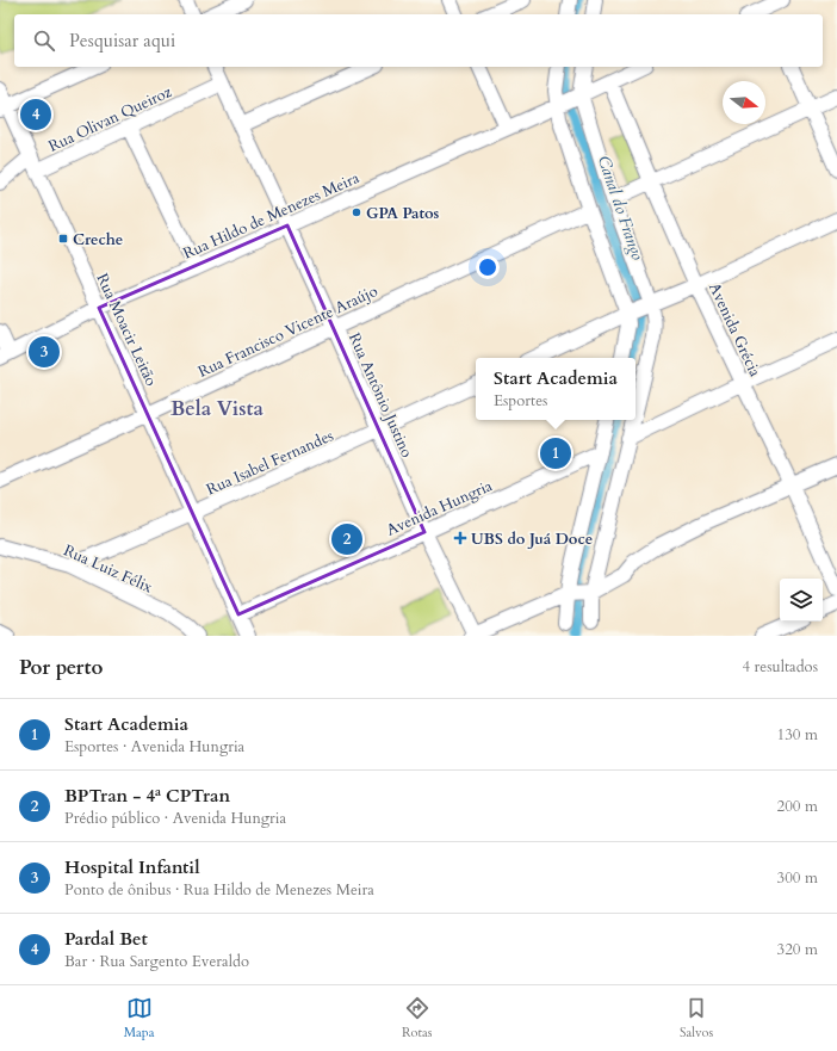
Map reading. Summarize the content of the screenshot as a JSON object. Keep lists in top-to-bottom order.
{
  "streets": {
    "street": [
      "Rua Olivan Queiroz",
      "Rua Hildo de Menezes Meira",
      "Rua Moacir Leitão",
      "Avenida Grécia",
      "Rua Francisco Vicente Araújo",
      "Rua Antônio Justino",
      "Rua Isabel Fernandes",
      "Avenida Hungria",
      "Rua Luiz Félix"
    ]
  },
  "crossings": [
    ["Rua Olivan Queiroz", "Rua Moacir Leitão"],
    ["Rua Olivan Queiroz", "Rua Antônio Justino"],
    ["Rua Hildo de Menezes Meira", "Rua Moacir Leitão"],
    ["Rua Hildo de Menezes Meira", "Avenida Grécia"],
    ["Rua Hildo de Menezes Meira", "Rua Antônio Justino"],
    ["Rua Moacir Leitão", "Rua Francisco Vicente Araújo"],
    ["Rua Moacir Leitão", "Rua Isabel Fernandes"],
    ["Rua Moacir Leitão", "Avenida Hungria"],
    ["Rua Francisco Vicente Araújo", "Rua Antônio Justino"],
    ["Rua Antônio Justino", "Rua Isabel Fernandes"],
    ["Rua Antônio Justino", "Avenida Hungria"],
    ["Rua Isabel Fernandes", "Rua Luiz Félix"]
  ],
  "districts": ["Bela Vista"],
  "water": ["Canal do Frango"],
  "places": {
    "other": ["GPA Patos"],
    "transit": ["Creche"],
    "health": ["UBS do Juá Doce"]
  },
  "north": "right",
  "page": {
    "search": "Pesquisar aqui",
    "pins": [
      "4",
      "3",
      "1",
      "2"
    ],
    "popup": ["Start Academia", "Esportes"],
    "heading": ["Por perto", "4 resultados"],
    "list": [
      {
        "mark": "1",
        "name": "Start Academia",
        "note": "Esportes · Avenida Hungria",
        "value": "130 m"
      },
      {
        "mark": "2",
        "name": "BPTran - 4ª CPTran",
        "note": "Prédio público · Avenida Hungria",
        "value": "200 m"
      },
      {
        "mark": "3",
        "name": "Hospital Infantil",
        "note": "Ponto de ônibus · Rua Hildo de Menezes Meira",
        "value": "300 m"
      },
      {
        "mark": "4",
        "name": "Pardal Bet",
        "note": "Bar · Rua Sargento Everaldo",
        "value": "320 m"
      }
    ],
    "nav": ["Mapa", "Rotas", "Salvos"]
  }
}
